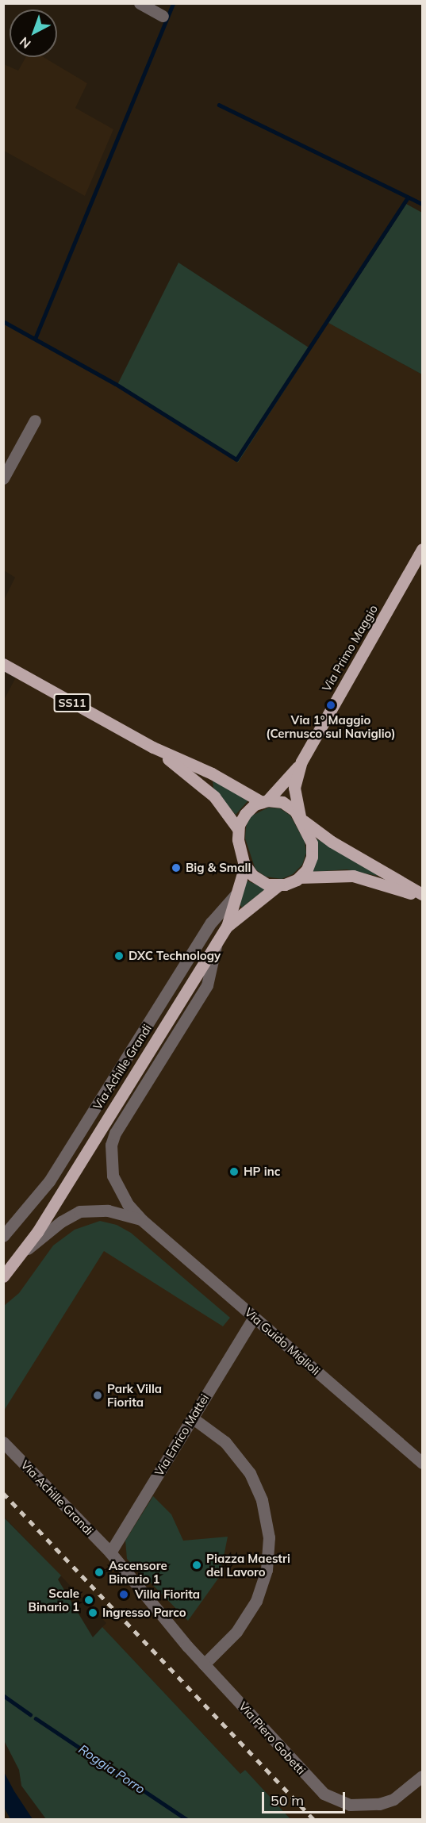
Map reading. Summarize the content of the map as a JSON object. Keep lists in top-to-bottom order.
{
  "streets": {
    "main road": ["Via Primo Maggio", "SS11"],
    "street": [
      "Via Achille Grandi",
      "Via Guido Miglioli",
      "Via Enrico Mattei",
      "Via Piero Gobetti"
    ]
  },
  "crossings": [
    ["Via Primo Maggio", "SS11"],
    ["Via Achille Grandi", "Via Enrico Mattei"],
    ["Via Achille Grandi", "Via Piero Gobetti"],
    ["Via Guido Miglioli", "Via Enrico Mattei"],
    ["Via Enrico Mattei", "Via Piero Gobetti"]
  ],
  "water": ["Roggia Porro"],
  "places": [
    "Via 1° Maggio (Cernusco sul Naviglio)",
    "Big & Small",
    "DXC Technology",
    "HP inc",
    "Park Villa Fiorita",
    "Piazza Maestri del Lavoro",
    "Ascensore Binario 1",
    "Villa Fiorita",
    "Scale Binario 1",
    "Ingresso Parco"
  ],
  "scale_bar": "50 m",
  "north": "bottom left"
}
